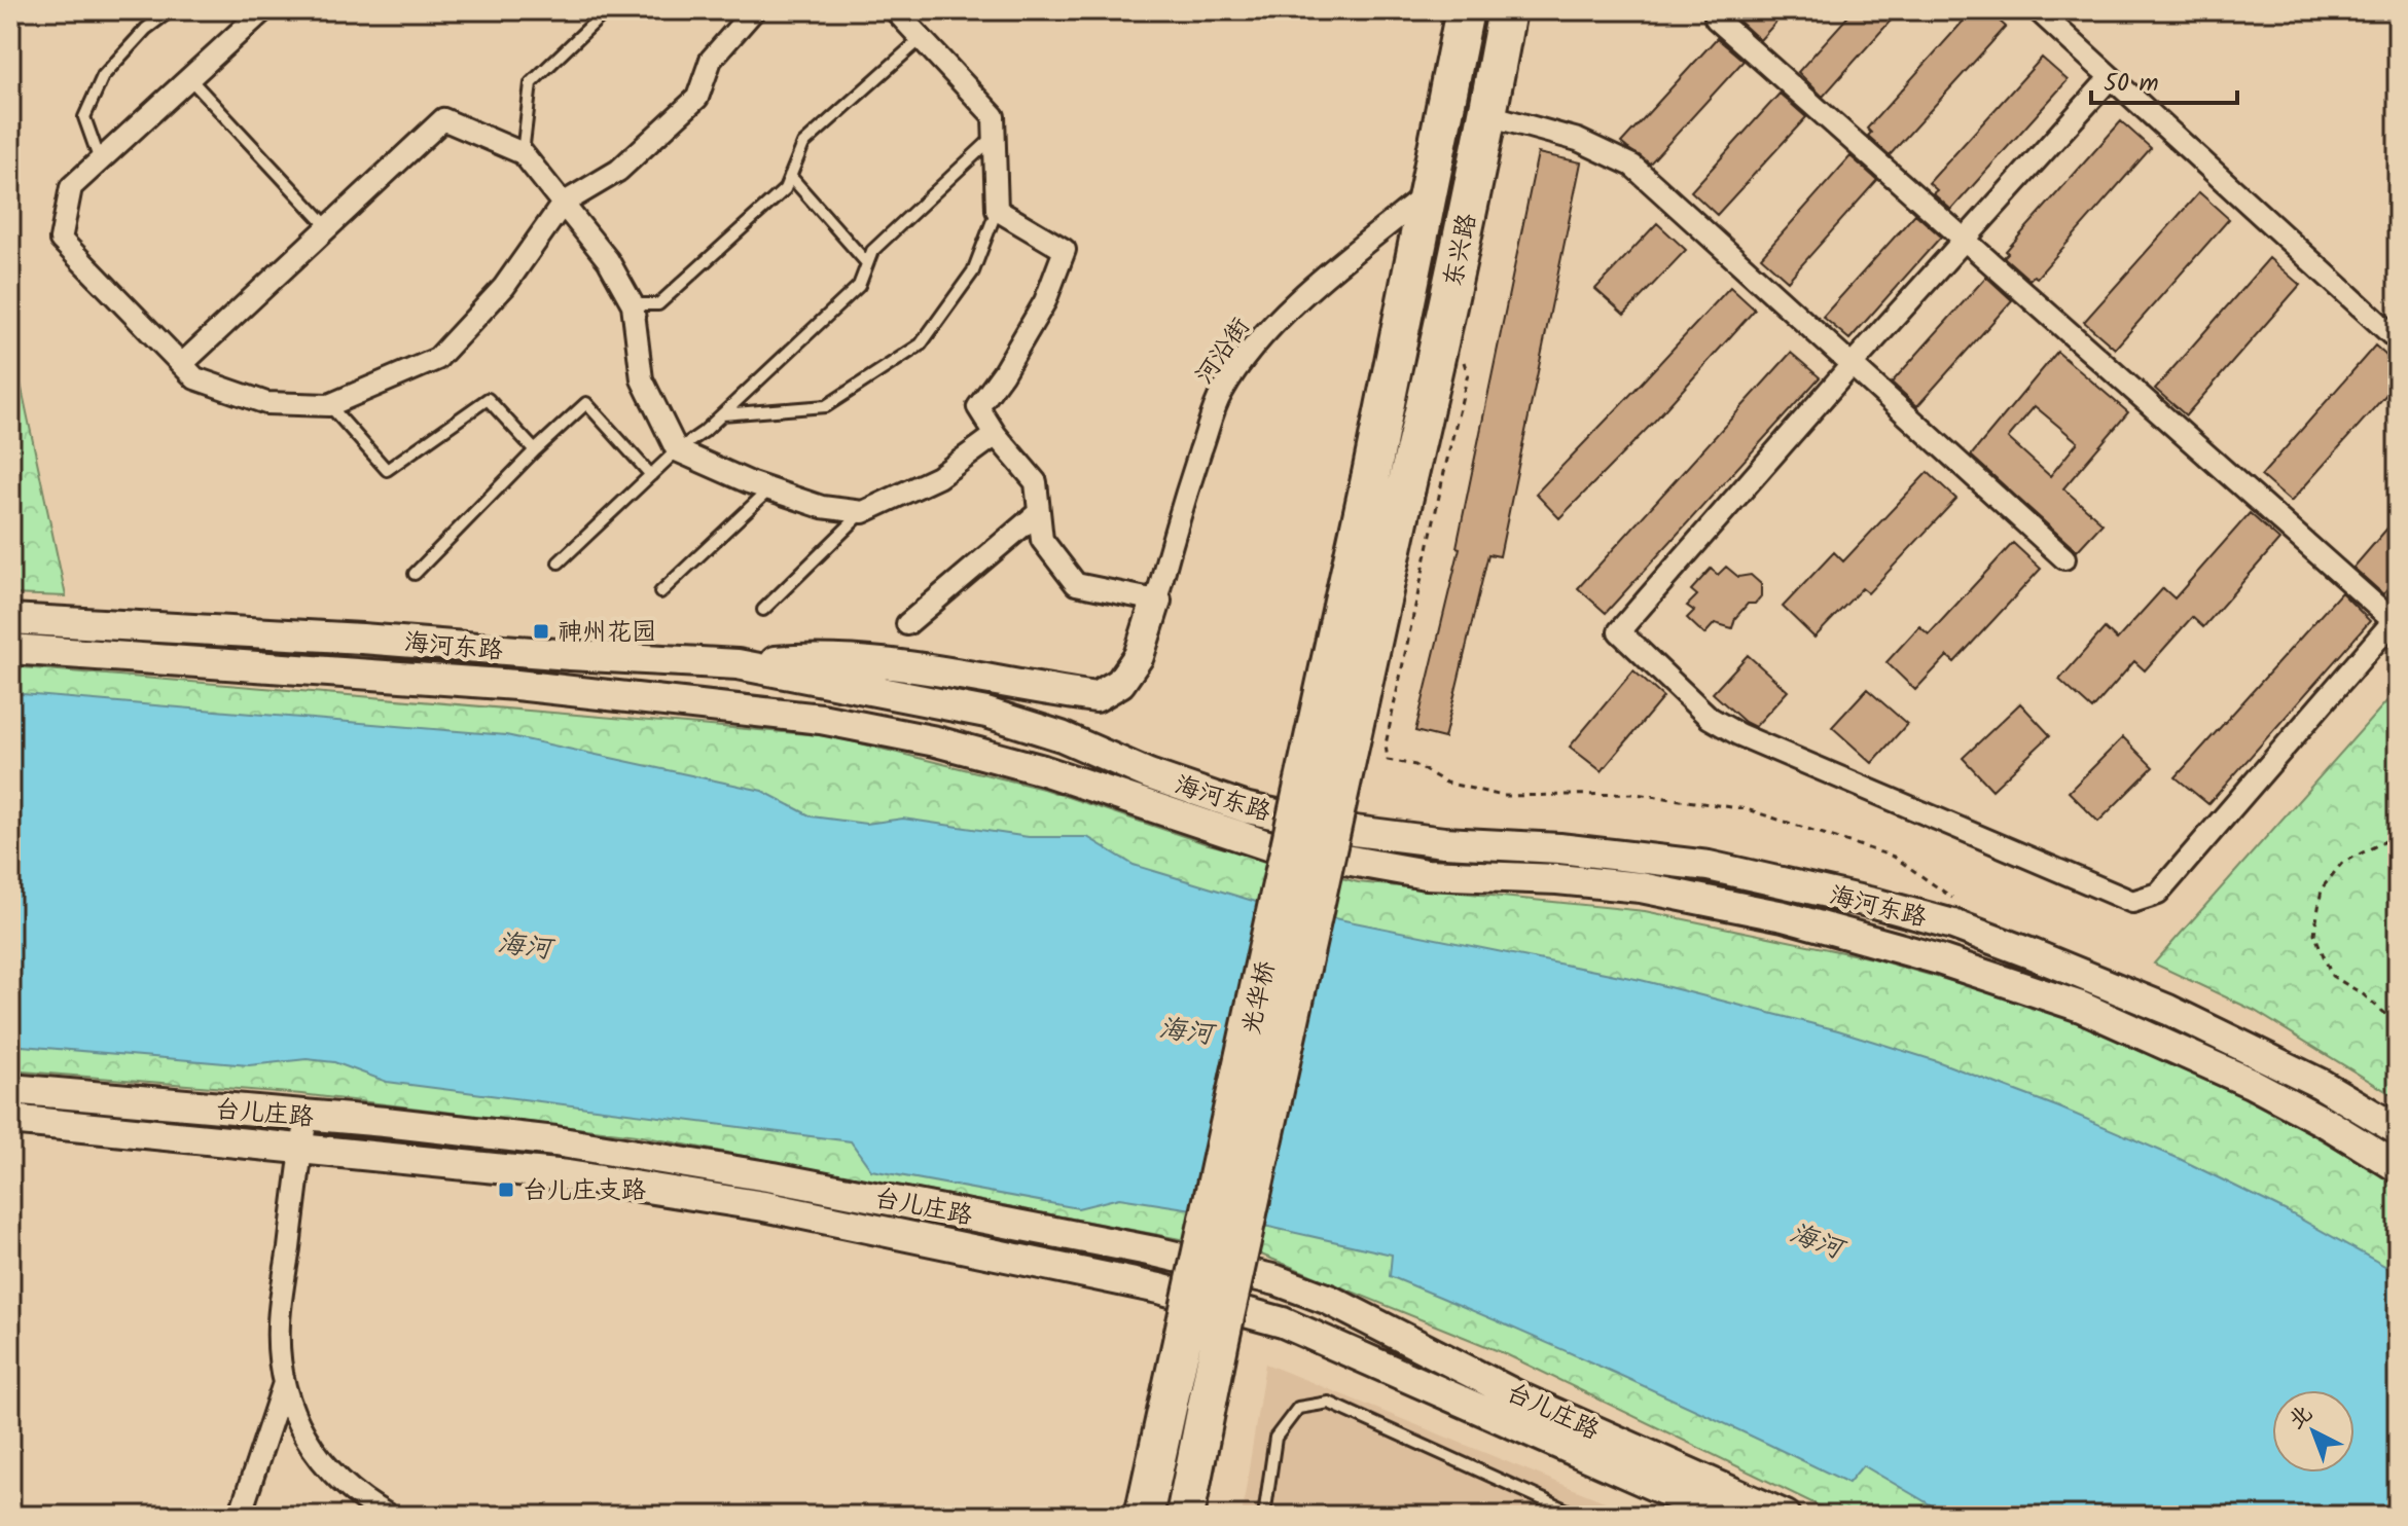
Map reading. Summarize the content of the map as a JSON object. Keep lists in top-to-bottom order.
{
  "streets": {
    "highway": ["东兴路", "光华桥"],
    "main road": ["海河东路", "台儿庄路"],
    "street": ["河沿街"]
  },
  "crossings": [
    ["东兴路", "河沿街"],
    ["东兴路", "光华桥"]
  ],
  "water": ["海河"],
  "places": {
    "transit": ["神州花园", "台儿庄支路"]
  },
  "scale_bar": "50 m",
  "north": "top left"
}
